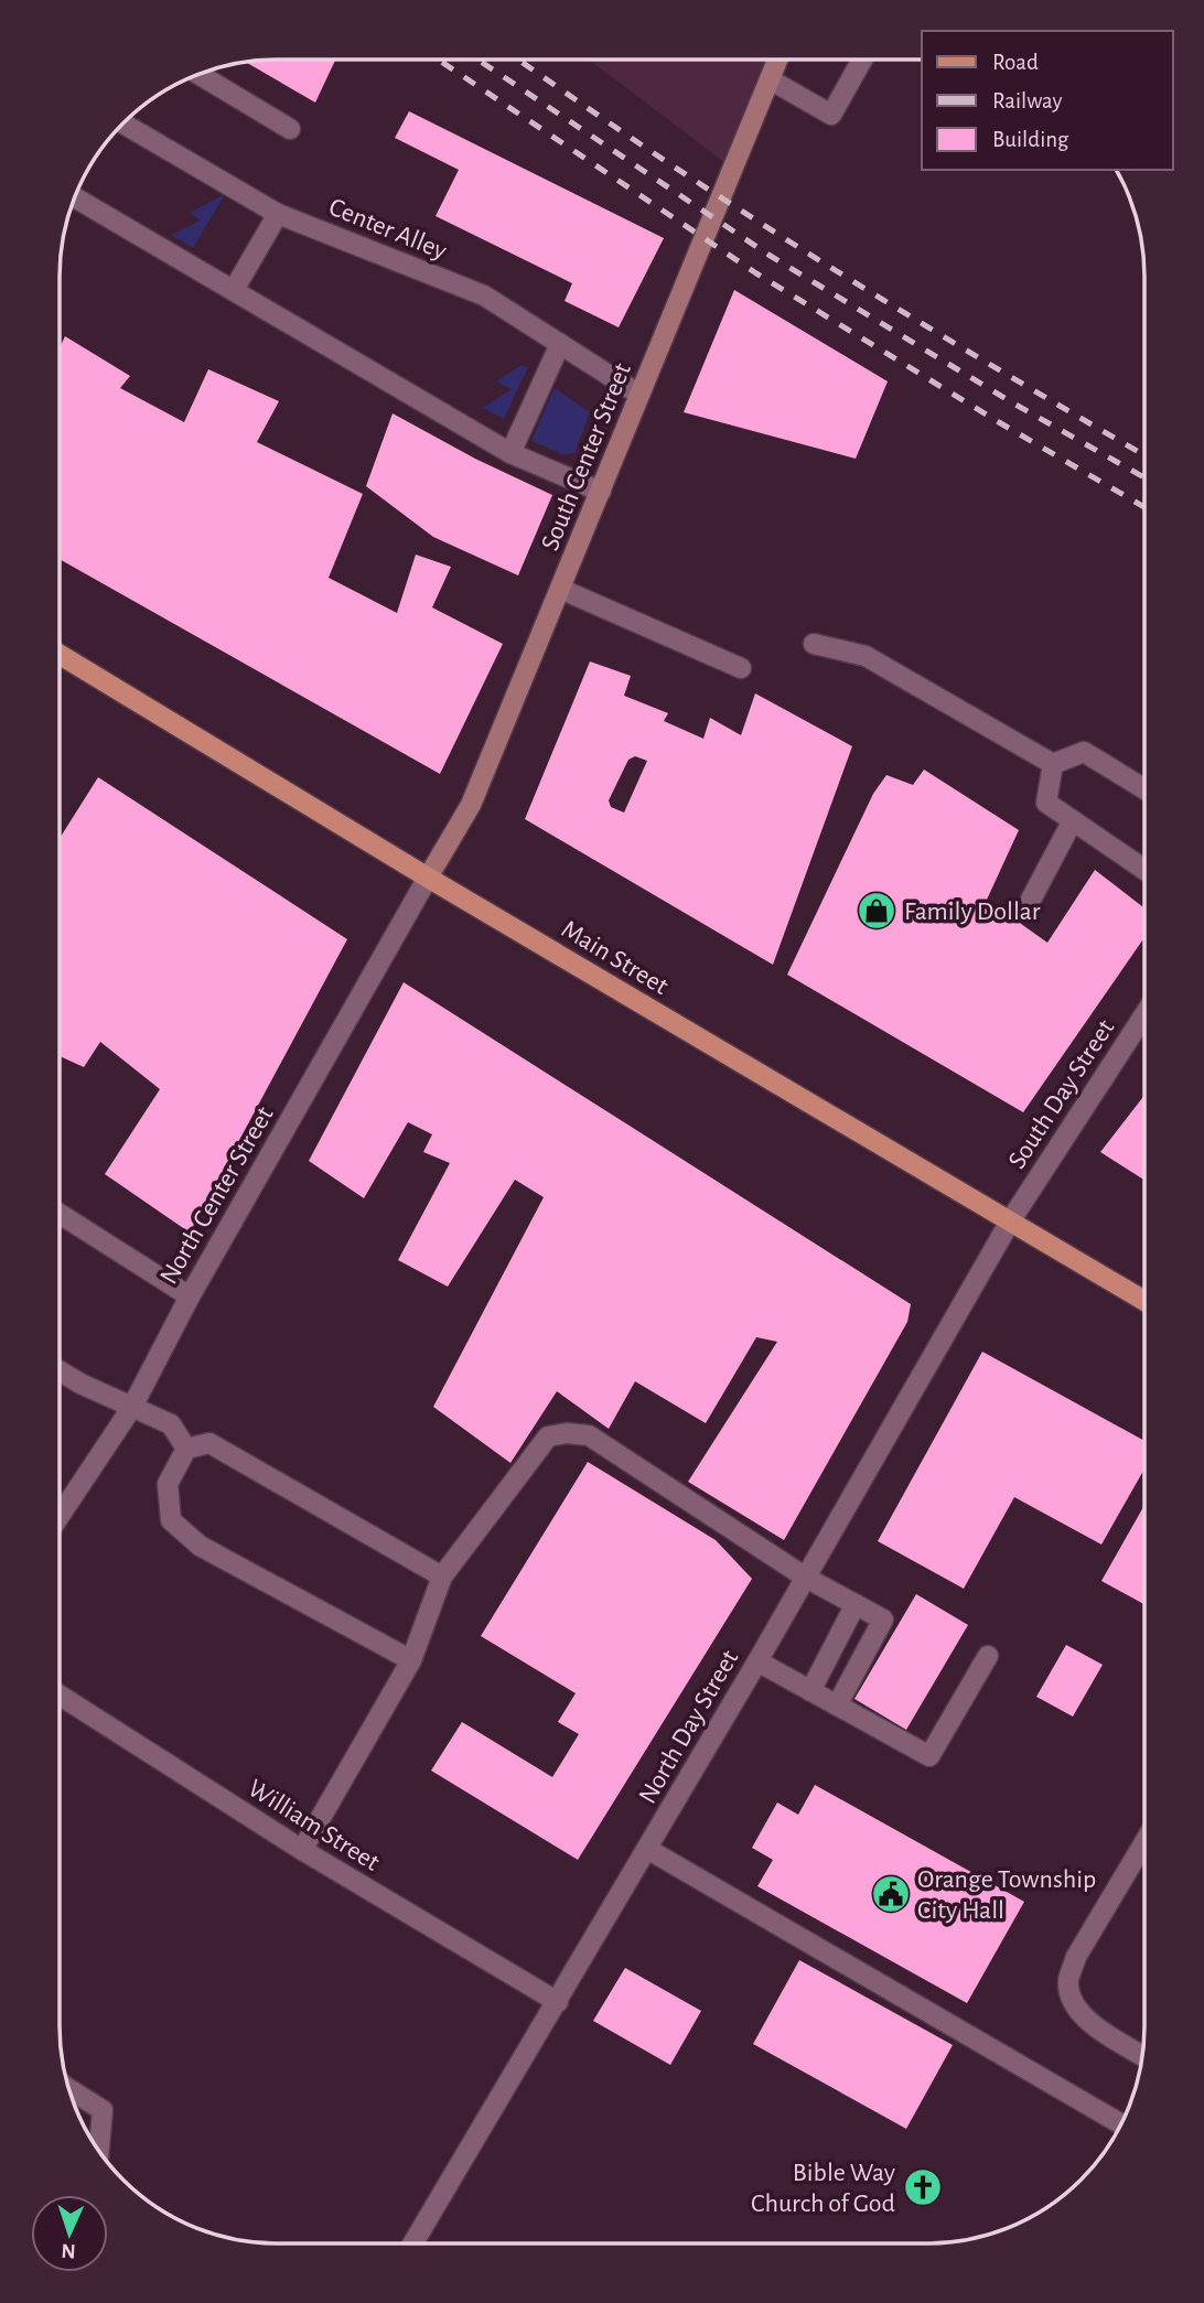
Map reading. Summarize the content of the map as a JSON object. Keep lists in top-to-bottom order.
{
  "streets": {
    "main road": ["South Center Street", "Main Street"],
    "street": [
      "Center Alley",
      "South Day Street",
      "North Center Street",
      "North Day Street",
      "William Street"
    ]
  },
  "crossings": [
    ["Center Alley", "South Center Street"],
    ["South Center Street", "Main Street"],
    ["South Center Street", "North Center Street"],
    ["Main Street", "South Day Street"],
    ["Main Street", "North Center Street"],
    ["Main Street", "North Day Street"],
    ["South Day Street", "North Day Street"],
    ["North Day Street", "William Street"]
  ],
  "places": {
    "shop": ["Family Dollar"],
    "public building": ["Orange Township City Hall"],
    "church": ["Bible Way Church of God"]
  },
  "legend": ["Road", "Railway", "Building"],
  "north": "bottom"
}
